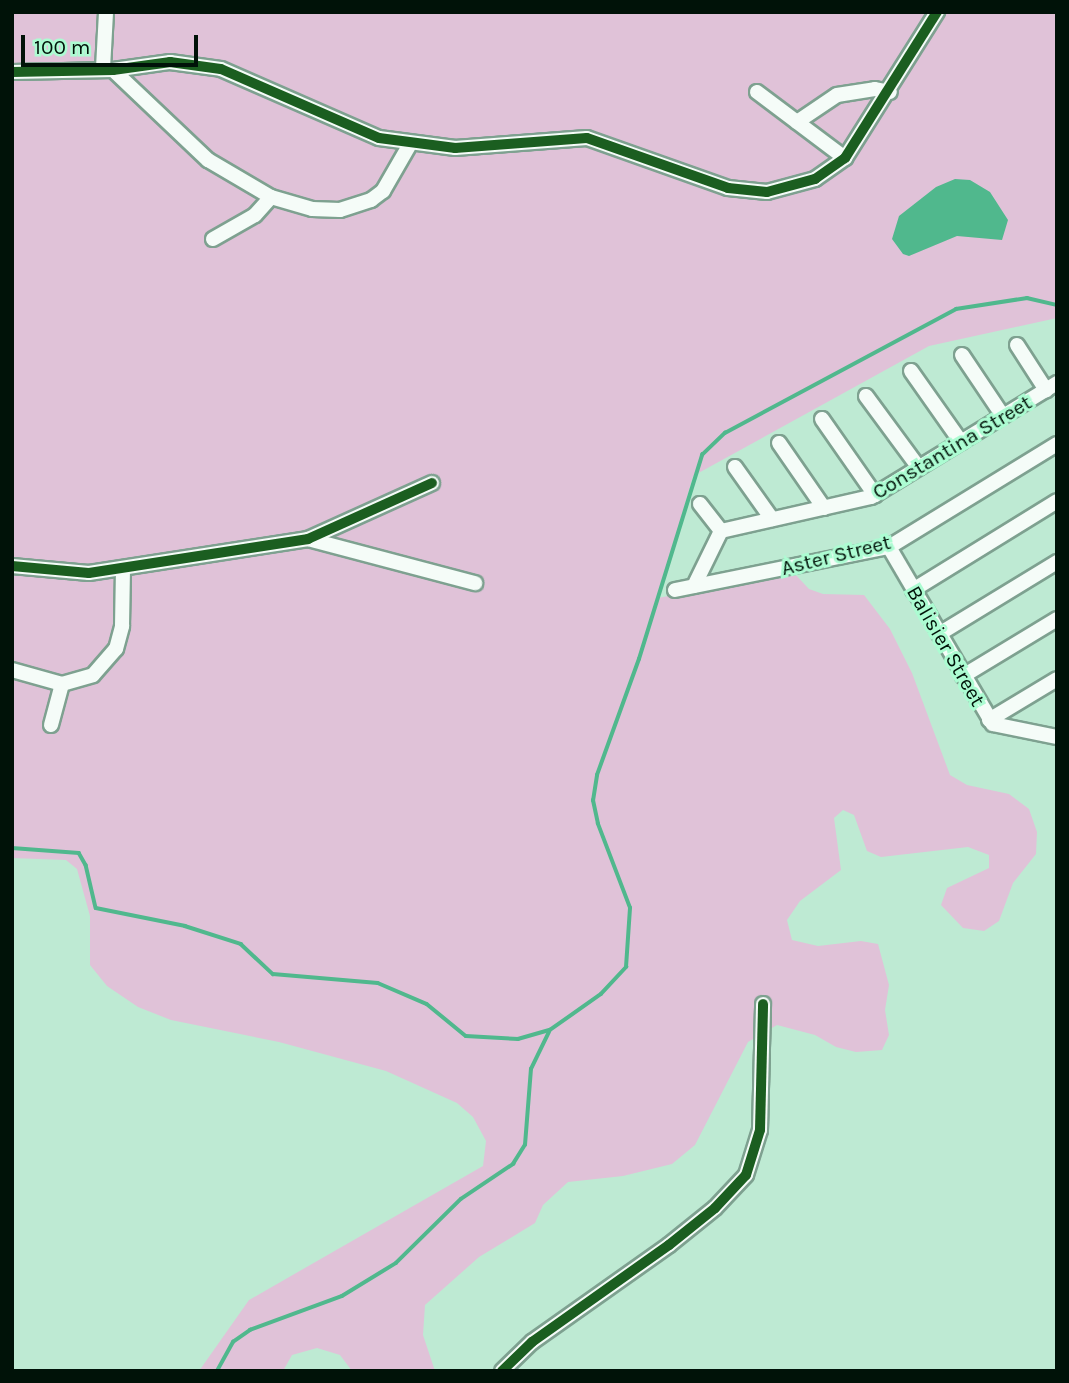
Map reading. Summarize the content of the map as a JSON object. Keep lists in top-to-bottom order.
{
  "streets": {
    "street": ["Constantina Street", "Aster Street", "Balisier Street"]
  },
  "crossings": [
    ["Aster Street", "Balisier Street"]
  ],
  "scale_bar": "100 m"
}
